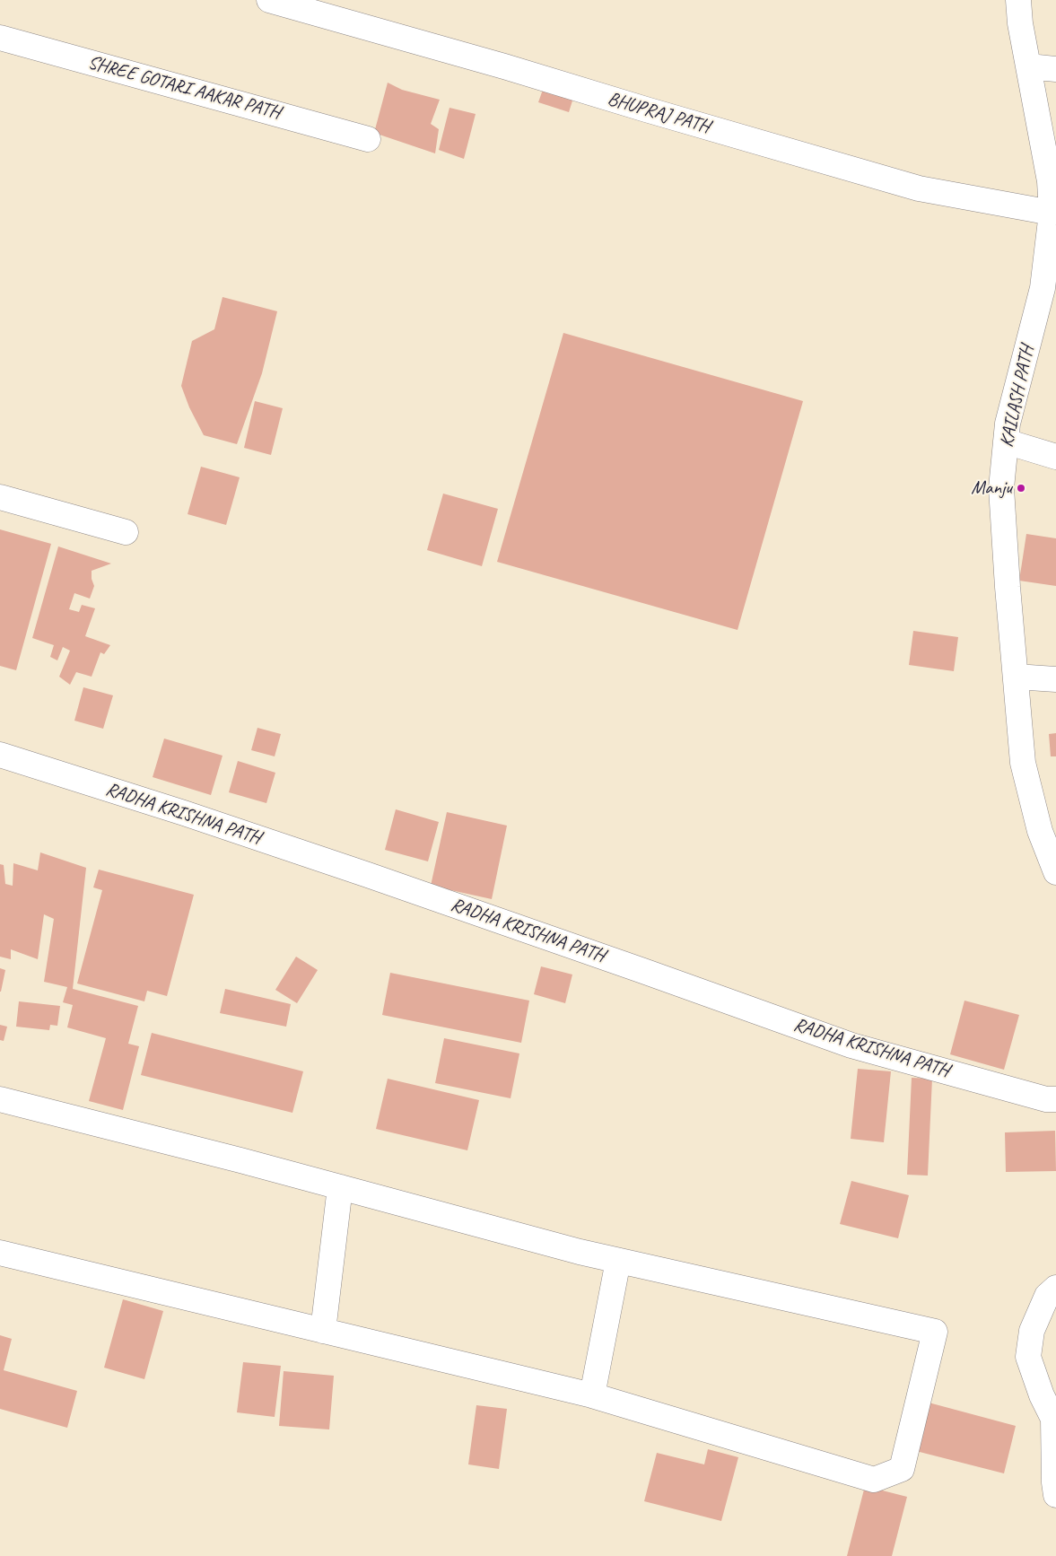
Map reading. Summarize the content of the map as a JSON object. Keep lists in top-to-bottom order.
{
  "streets": {
    "street": [
      "SHREE GOTARI AAKAR PATH",
      "BHUPRAJ PATH",
      "KAILASH PATH",
      "RADHA KRISHNA PATH"
    ]
  },
  "crossings": [
    ["BHUPRAJ PATH", "KAILASH PATH"]
  ],
  "places": ["Manju"]
}
